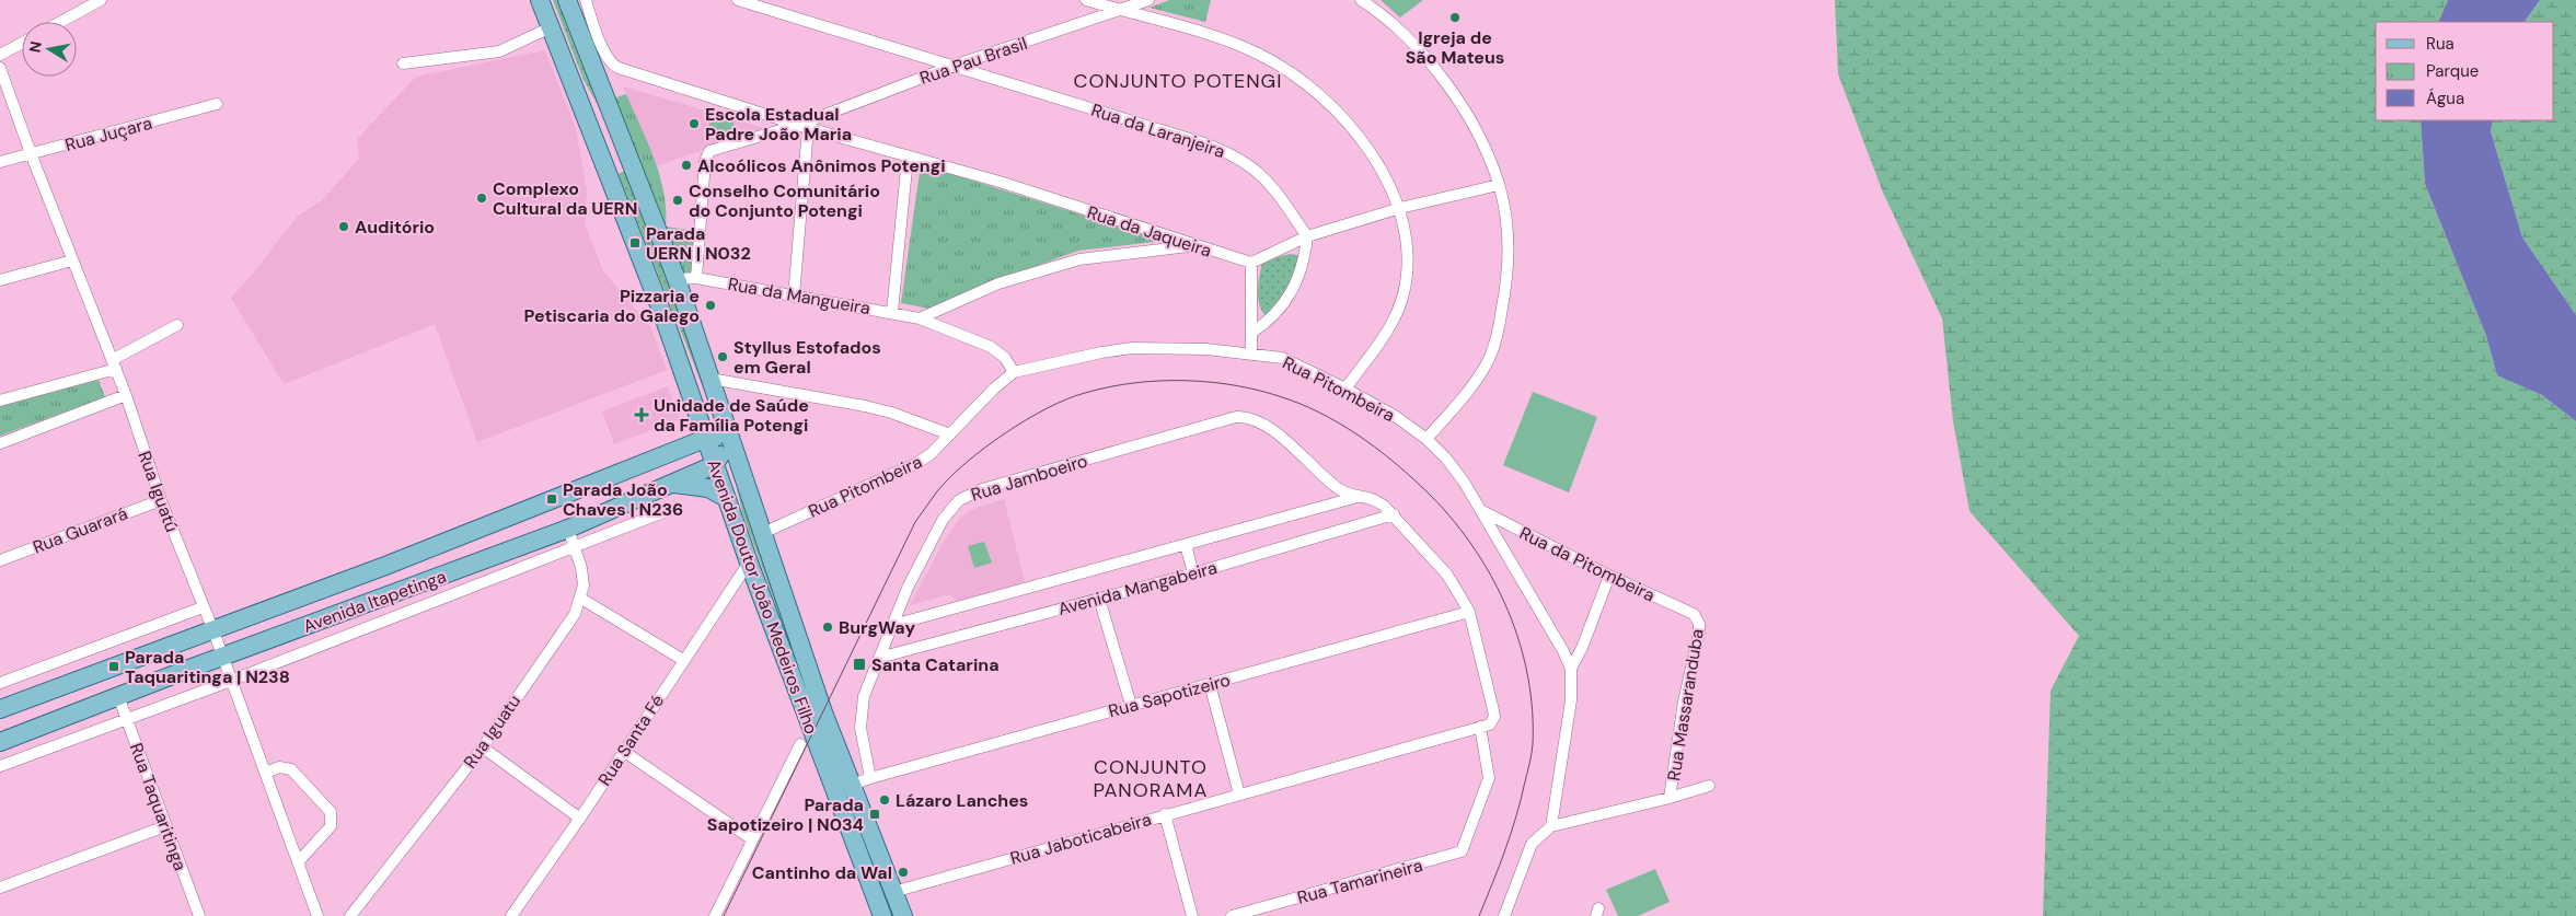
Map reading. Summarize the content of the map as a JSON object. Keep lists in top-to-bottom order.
{
  "streets": {
    "main road": ["Avenida Doutor João Medeiros Filho", "Avenida Itapetinga"],
    "street": [
      "Rua Pau Brasil",
      "Rua da Laranjeira",
      "Rua Juçara",
      "Rua da Jaqueira",
      "Rua da Mangueira",
      "Rua Pitombeira",
      "Rua Jamboeiro",
      "Rua Iguatú",
      "Rua Guarará",
      "Rua da Pitombeira",
      "Avenida Mangabeira",
      "Rua Sapotizeiro",
      "Rua Massaranduba",
      "Rua Iguatu",
      "Rua Santa Fé",
      "Rua Taquaritinga",
      "Rua Jaboticabeira",
      "Rua Tamarineira"
    ]
  },
  "crossings": [
    ["Rua Pau Brasil", "Rua da Laranjeira"],
    ["Rua Pau Brasil", "Rua da Jaqueira"],
    ["Rua Pau Brasil", "Rua da Mangueira"],
    ["Rua Juçara", "Rua Iguatú"],
    ["Rua da Mangueira", "Rua Pitombeira"],
    ["Rua da Mangueira", "Avenida Doutor João Medeiros Filho"],
    ["Rua Pitombeira", "Rua da Pitombeira"],
    ["Rua Pitombeira", "Avenida Doutor João Medeiros Filho"],
    ["Rua Jamboeiro", "Avenida Mangabeira"],
    ["Rua Jamboeiro", "Rua Sapotizeiro"],
    ["Rua Iguatú", "Rua Guarará"],
    ["Rua Iguatú", "Avenida Itapetinga"],
    ["Rua da Pitombeira", "Rua Massaranduba"],
    ["Avenida Doutor João Medeiros Filho", "Avenida Itapetinga"],
    ["Avenida Doutor João Medeiros Filho", "Rua Santa Fé"],
    ["Avenida Doutor João Medeiros Filho", "Rua Jaboticabeira"],
    ["Avenida Itapetinga", "Rua Iguatu"],
    ["Avenida Itapetinga", "Rua Taquaritinga"],
    ["Rua Jaboticabeira", "Rua Tamarineira"]
  ],
  "districts": ["CONJUNTO POTENGI", "CONJUNTO PANORAMA"],
  "places": {
    "other": [
      "Igreja de São Mateus",
      "Escola Estadual Padre João Maria",
      "Alcoólicos Anônimos Potengi",
      "Complexo Cultural da UERN",
      "Conselho Comunitário do Conjunto Potengi",
      "Auditório",
      "Pizzaria e Petiscaria do Galego",
      "Styllus Estofados em Geral",
      "BurgWay",
      "Lázaro Lanches",
      "Cantinho da Wal"
    ],
    "transit": [
      "Parada UERN | N032",
      "Parada João Chaves | N236",
      "Santa Catarina",
      "Parada Taquaritinga | N238",
      "Parada Sapotizeiro | N034"
    ],
    "health": ["Unidade de Saúde da Família Potengi"]
  },
  "legend": ["Rua", "Parque", "Água"],
  "north": "left"
}
